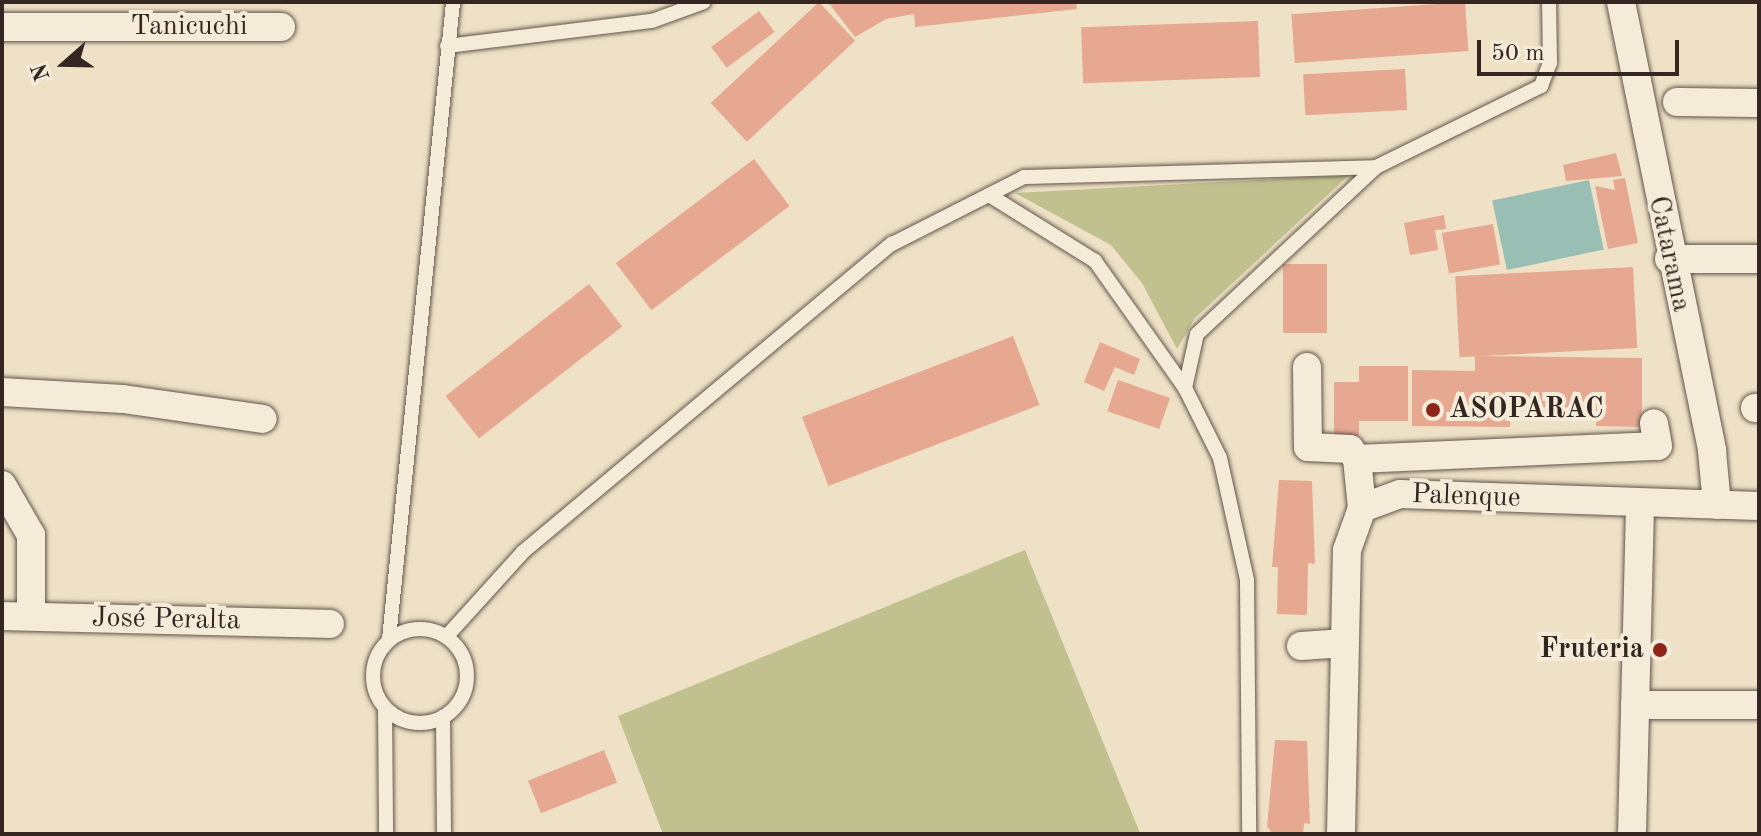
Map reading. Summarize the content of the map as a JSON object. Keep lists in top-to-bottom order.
{
  "streets": {
    "street": [
      "Tanicuchi",
      "Catarama",
      "Palenque",
      "José Peralta"
    ]
  },
  "crossings": [
    ["Catarama", "Palenque"]
  ],
  "places": ["ASOPARAC", "Fruteria"],
  "scale_bar": "50 m",
  "north": "left"
}
